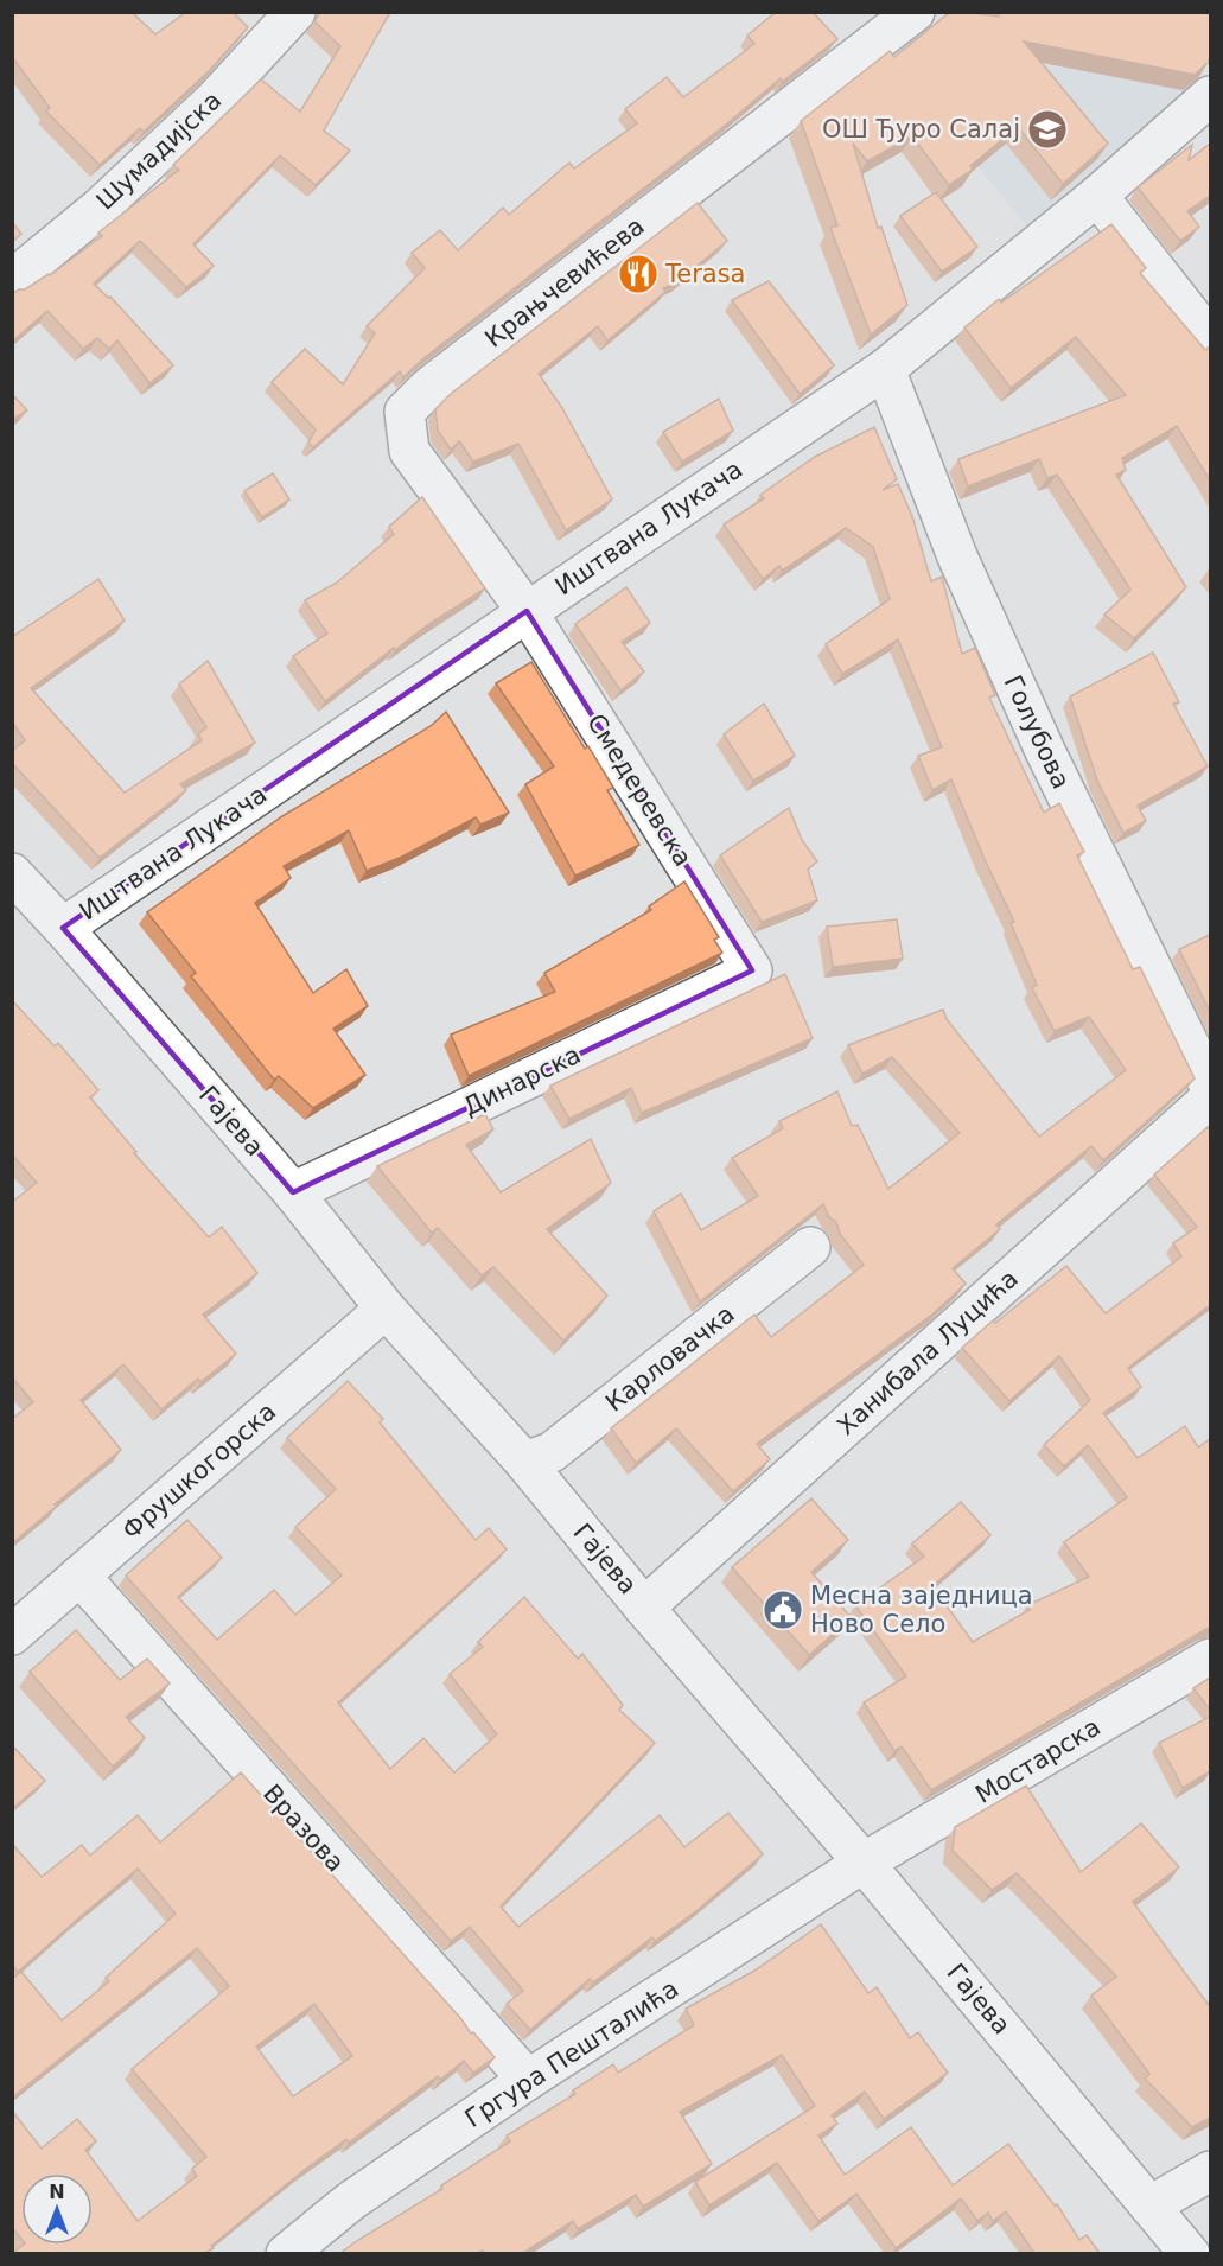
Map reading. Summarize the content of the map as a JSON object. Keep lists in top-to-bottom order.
{
  "streets": {
    "street": [
      "Шумадијска",
      "Крањчевићева",
      "Иштвана Лукача",
      "Голубова",
      "Смедеревска",
      "Динарска",
      "Гајева",
      "Ханибала Луцића",
      "Карловачка",
      "Фрушкогорска",
      "Мостарска",
      "Вразова",
      "Гргура Пешталића"
    ]
  },
  "crossings": [
    ["Крањчевићева", "Иштвана Лукача"],
    ["Крањчевићева", "Смедеревска"],
    ["Иштвана Лукача", "Голубова"],
    ["Иштвана Лукача", "Смедеревска"],
    ["Иштвана Лукача", "Гајева"],
    ["Смедеревска", "Динарска"],
    ["Динарска", "Гајева"],
    ["Гајева", "Ханибала Луцића"],
    ["Гајева", "Карловачка"],
    ["Гајева", "Фрушкогорска"],
    ["Гајева", "Мостарска"],
    ["Гајева", "Гргура Пешталића"],
    ["Фрушкогорска", "Вразова"],
    ["Мостарска", "Гргура Пешталића"],
    ["Вразова", "Гргура Пешталића"]
  ],
  "places": {
    "school or university": ["ОШ Ђуро Салај"],
    "restaurant": ["Terasa"],
    "public building": ["Месна заједница Ново Село"]
  },
  "north": "top"
}
